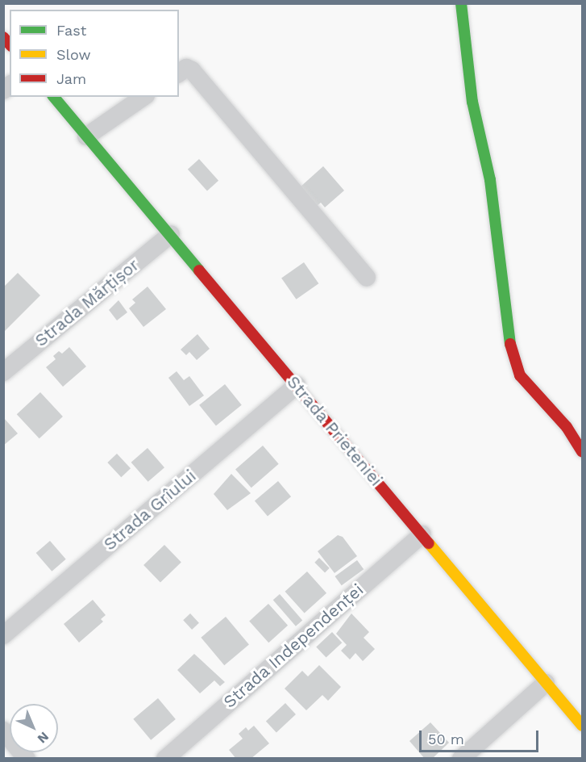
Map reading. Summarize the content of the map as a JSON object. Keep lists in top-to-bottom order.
{
  "streets": {
    "street": [
      "Strada Mărțișor",
      "Strada Prieteniei",
      "Strada Grîului",
      "Strada Independenței"
    ]
  },
  "crossings": [
    ["Strada Mărțișor", "Strada Prieteniei"],
    ["Strada Prieteniei", "Strada Grîului"],
    ["Strada Prieteniei", "Strada Independenței"]
  ],
  "legend": ["Fast", "Slow", "Jam"],
  "scale_bar": "50 m",
  "north": "bottom right"
}
